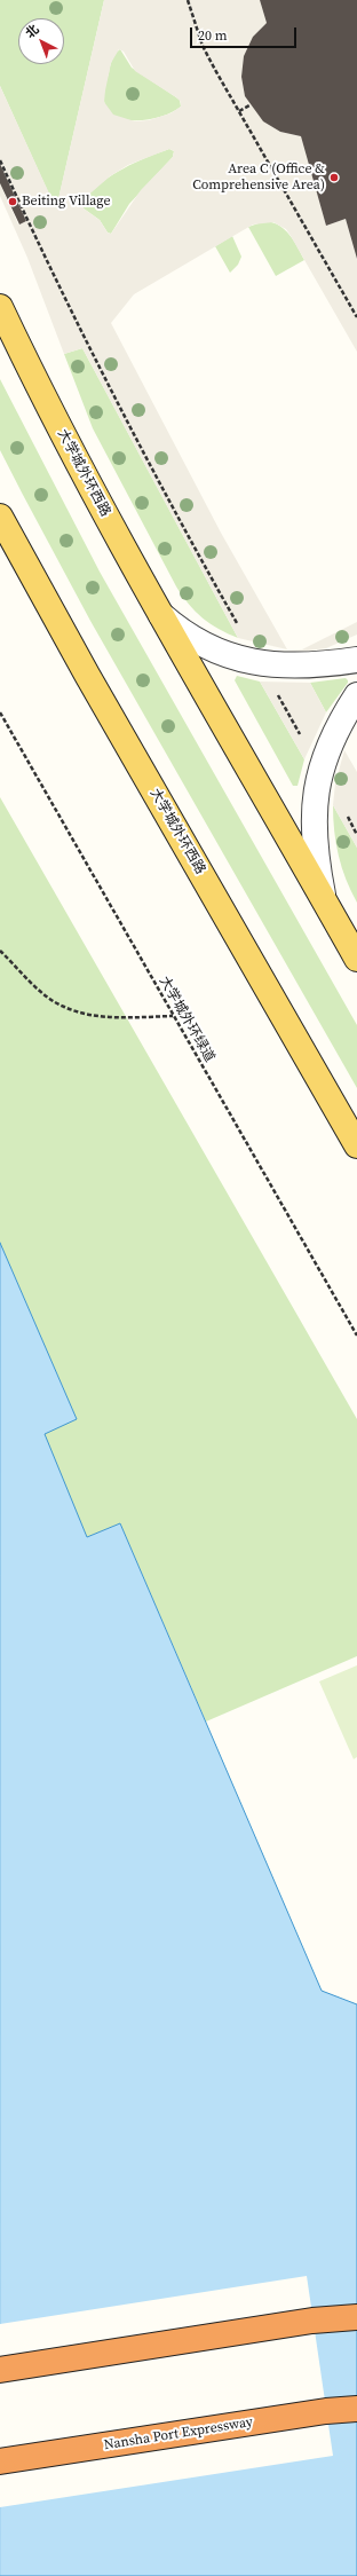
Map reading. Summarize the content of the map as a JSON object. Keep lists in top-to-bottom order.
{
  "streets": {
    "highway": ["Nansha Port Expressway"],
    "main road": ["大学城外环西路"],
    "path": ["大学城外环绿道"]
  },
  "places": ["Area C (Office & Comprehensive Area)", "Beiting Village"],
  "scale_bar": "20 m",
  "north": "top left"
}
